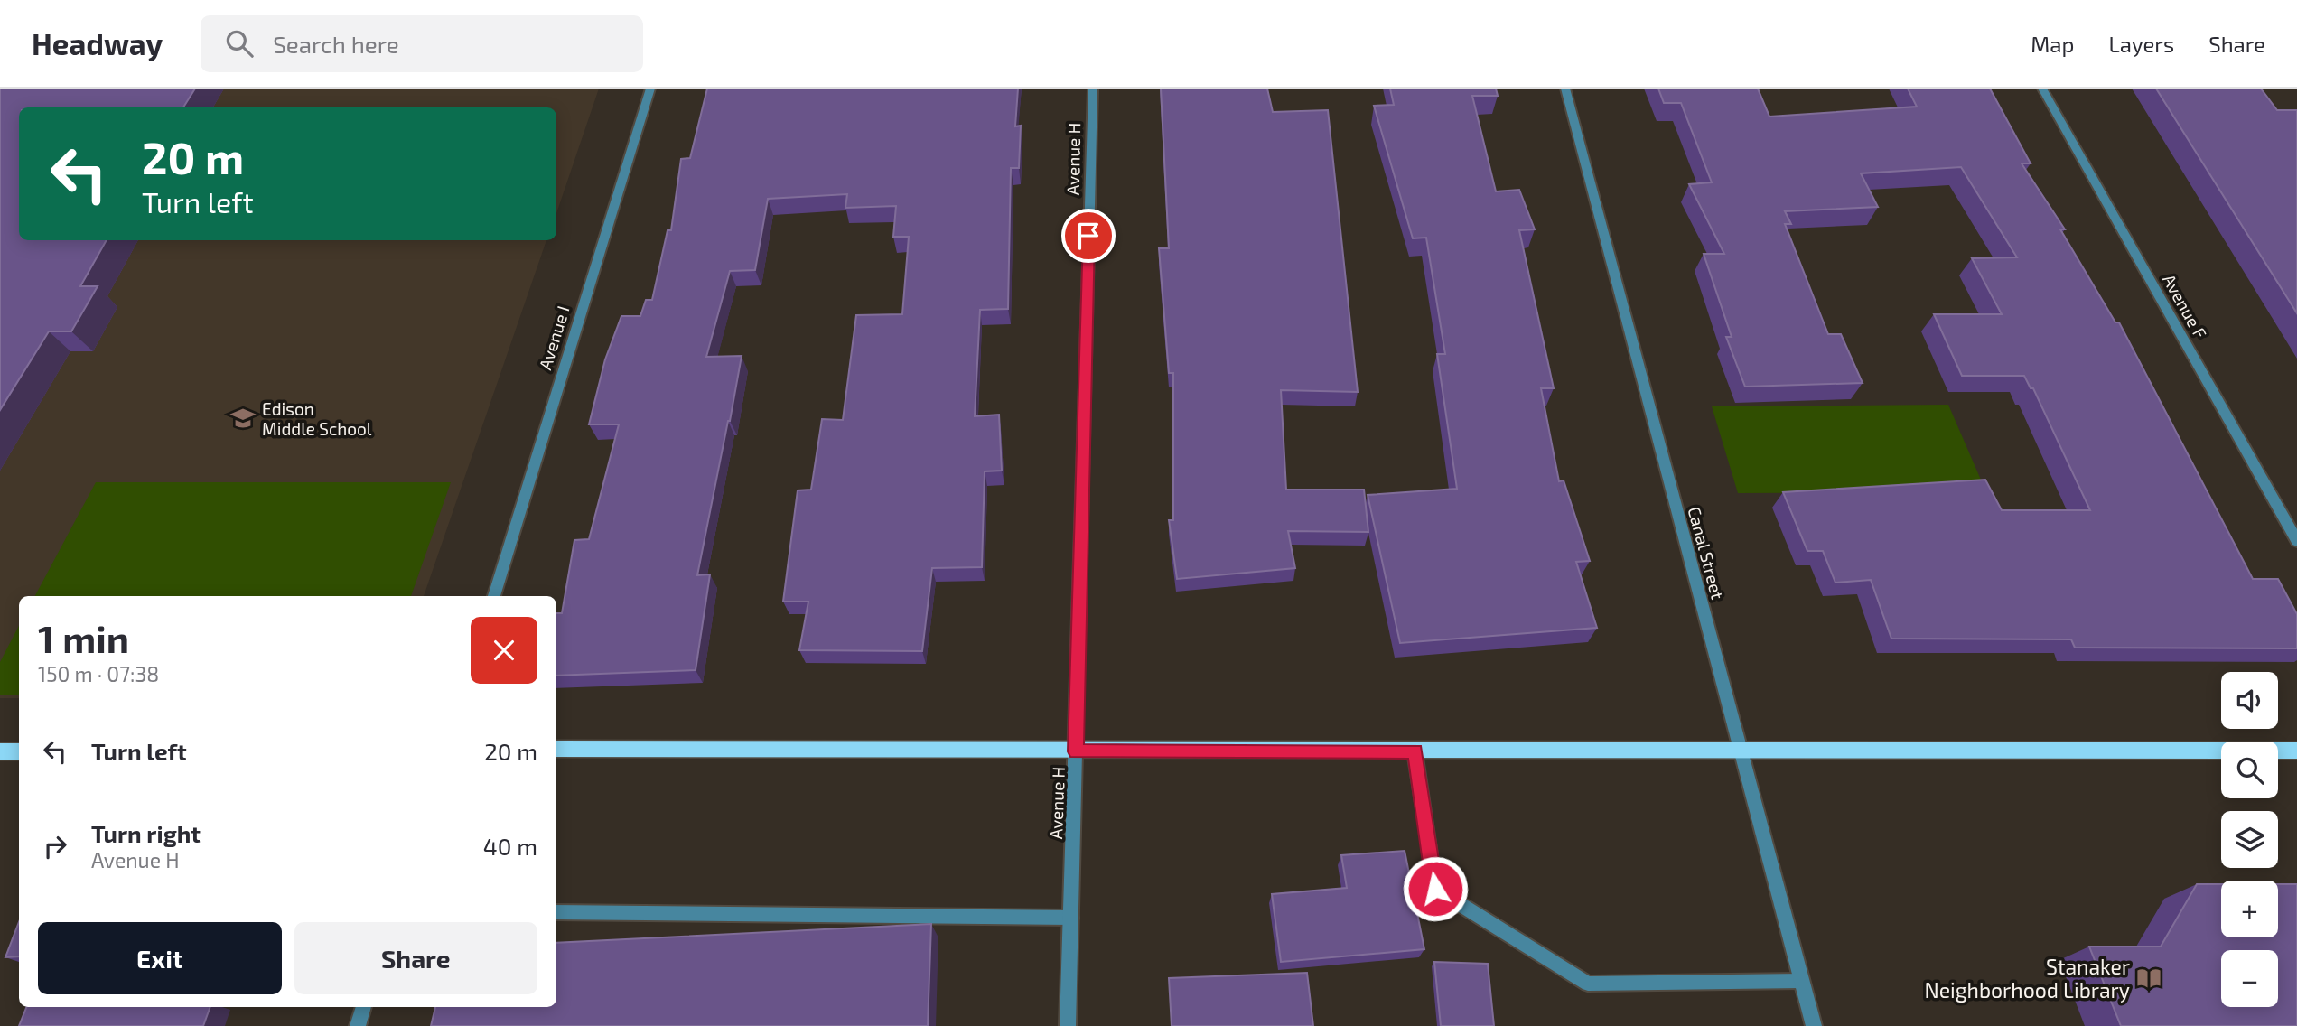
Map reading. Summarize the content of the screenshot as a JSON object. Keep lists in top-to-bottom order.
{
  "streets": {
    "street": [
      "Avenue H",
      "Avenue F",
      "Avenue I",
      "Canal Street"
    ]
  },
  "places": {
    "school or university": ["Edison Middle School"],
    "library": ["Stanaker Neighborhood Library"]
  },
  "page": {
    "header": "Headway",
    "search": "Search here",
    "nav": ["Map", "Layers", "Share"],
    "turn": ["20 m", "Turn left"],
    "heading": ["1 min", "150 m · 07:38"],
    "map_buttons": ["+", "−"],
    "list": [
      {
        "name": "Turn left",
        "value": "20 m"
      },
      {
        "name": "Turn right",
        "note": "Avenue H",
        "value": "40 m"
      }
    ],
    "buttons": ["Exit", "Share"]
  }
}
